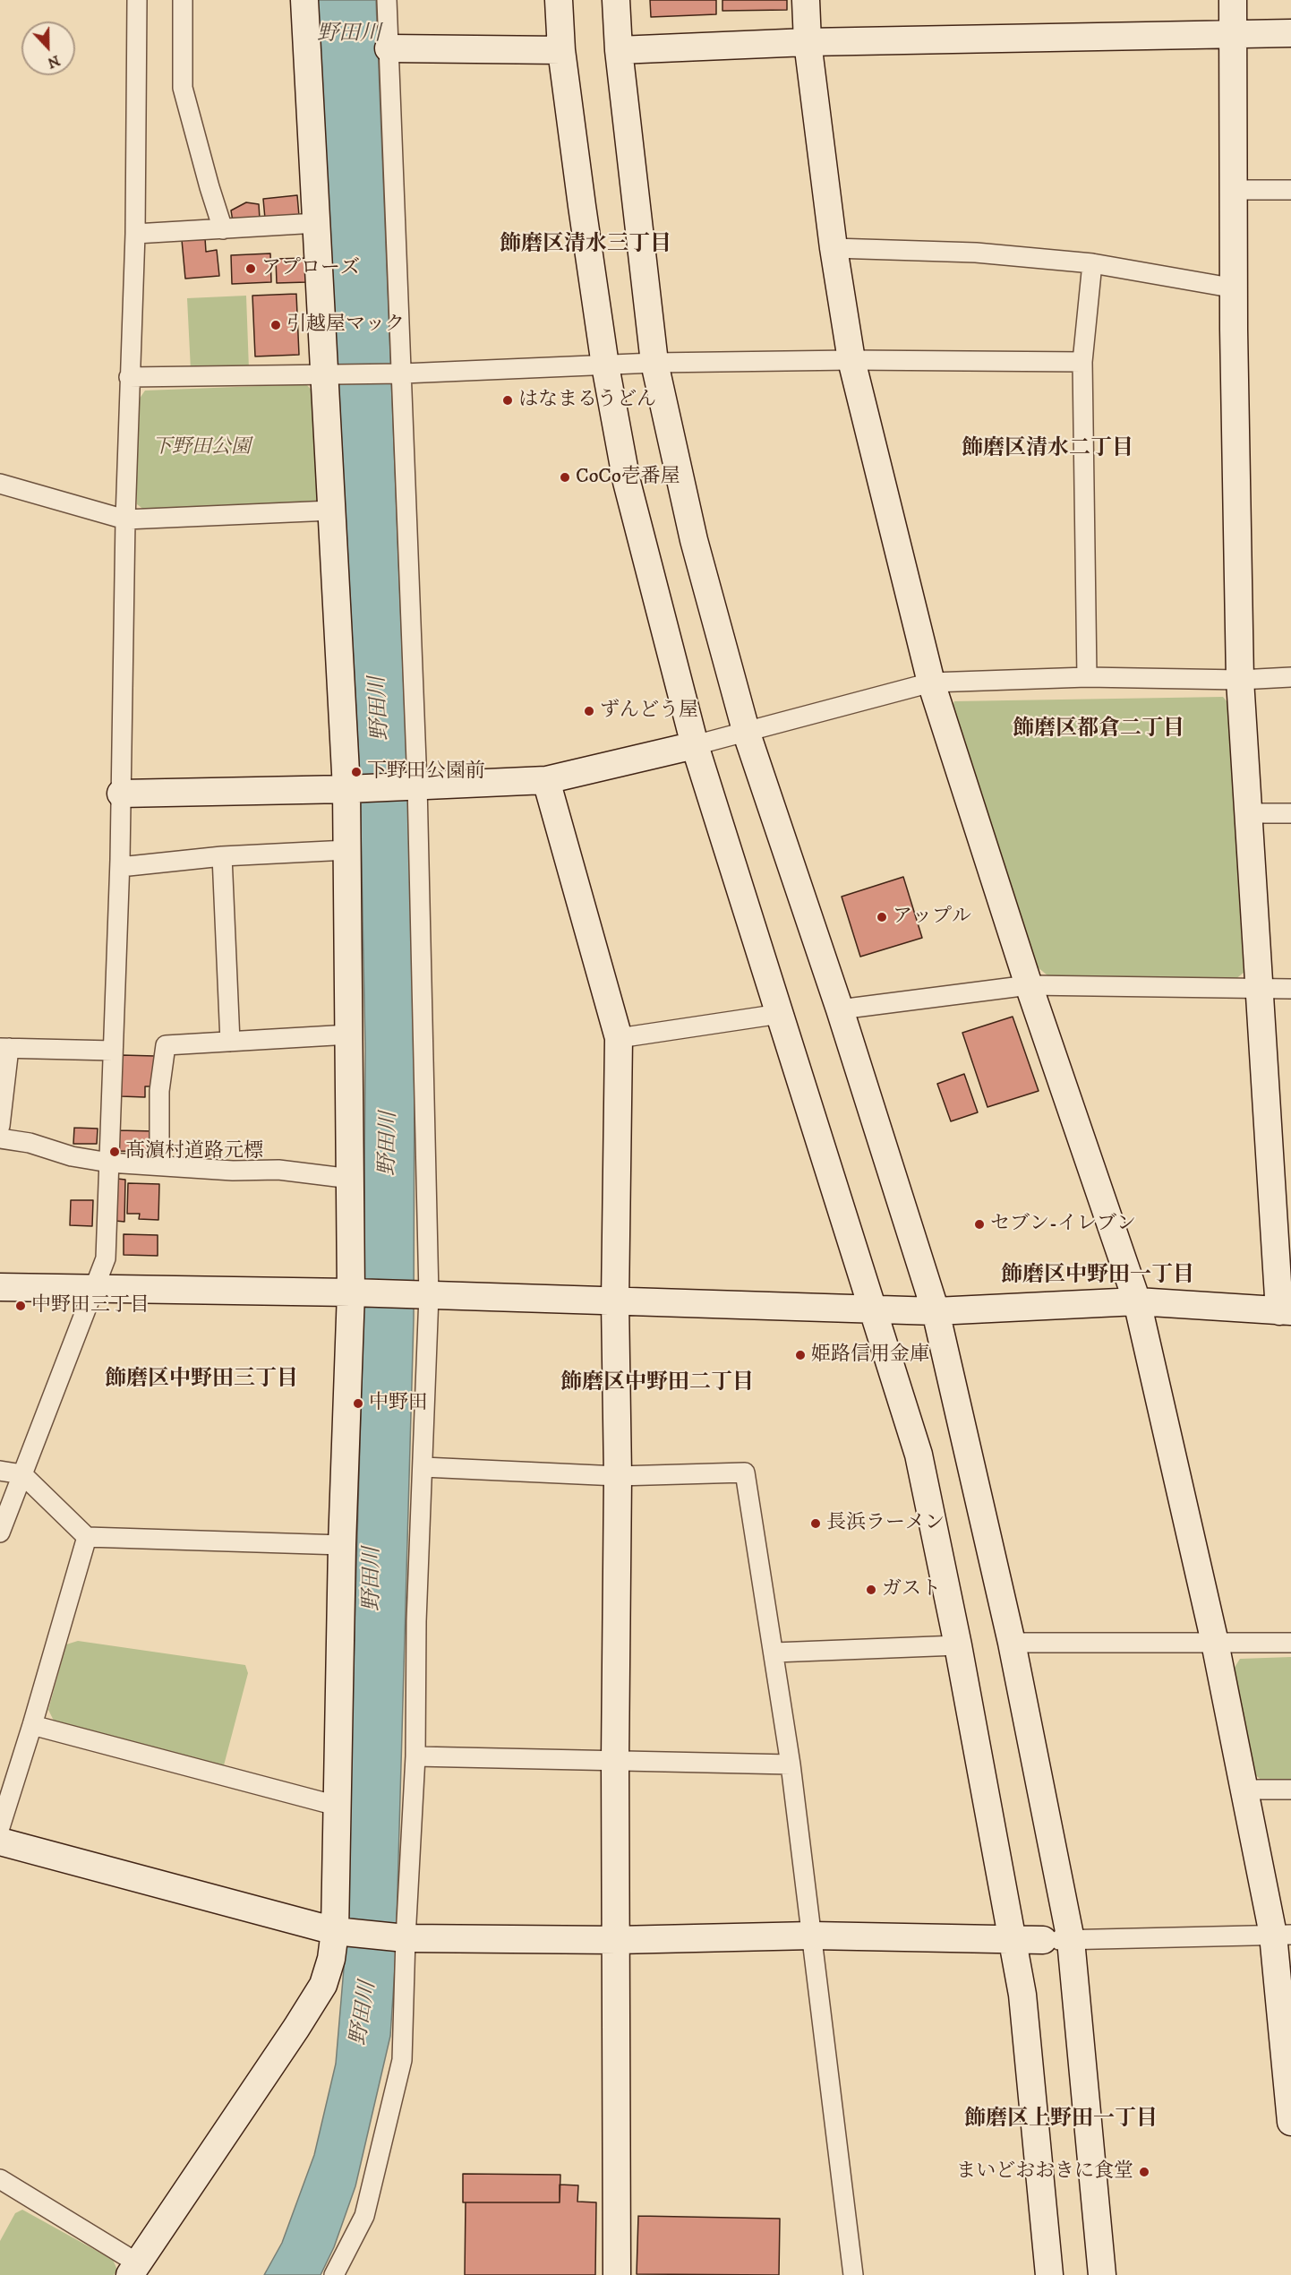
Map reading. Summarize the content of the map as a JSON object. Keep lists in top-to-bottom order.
{
  "districts": [
    "飾磨区清水三丁目",
    "飾磨区清水二丁目",
    "飾磨区都倉二丁目",
    "飾磨区中野田一丁目",
    "飾磨区中野田三丁目",
    "飾磨区中野田二丁目",
    "飾磨区上野田一丁目"
  ],
  "water": ["野田川"],
  "parks": ["下野田公園"],
  "places": [
    "アプローズ",
    "引越屋マック",
    "はなまるうどん",
    "CoCo壱番屋",
    "ずんどう屋",
    "下野田公園前",
    "アップル",
    "髙濵村道路元標",
    "セブン-イレブン",
    "中野田三丁目",
    "姫路信用金庫",
    "中野田",
    "長浜ラーメン",
    "ガスト",
    "まいどおおきに食堂"
  ],
  "north": "bottom"
}
